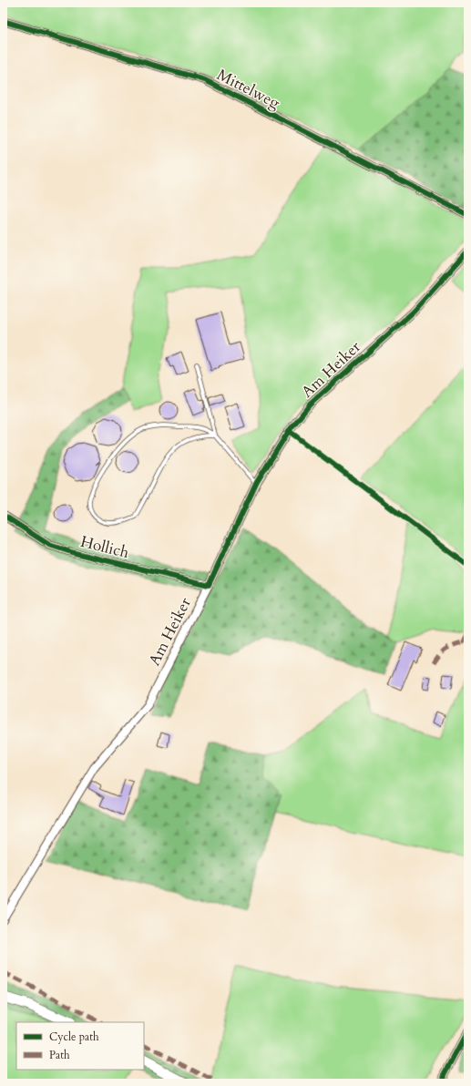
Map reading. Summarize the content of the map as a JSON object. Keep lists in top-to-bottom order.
{
  "streets": {
    "street": ["Mittelweg", "Am Heiker", "Hollich"]
  },
  "crossings": [
    ["Am Heiker", "Hollich"]
  ],
  "legend": ["Cycle path", "Path"]
}
